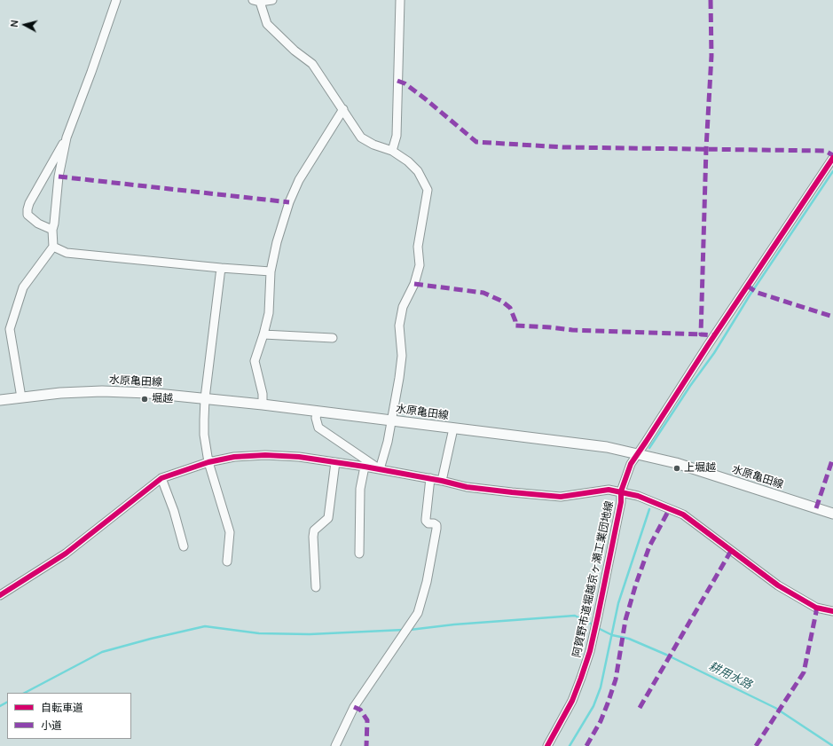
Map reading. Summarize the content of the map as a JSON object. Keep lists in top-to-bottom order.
{
  "streets": {
    "main road": ["水原亀田線"],
    "street": ["阿賀野市道堀越京ヶ瀬工業団地線"]
  },
  "crossings": [
    ["水原亀田線", "阿賀野市道堀越京ヶ瀬工業団地線"]
  ],
  "water": ["耕用水路"],
  "places": ["堀越", "上堀越"],
  "legend": ["自転車道", "小道"],
  "north": "left"
}
